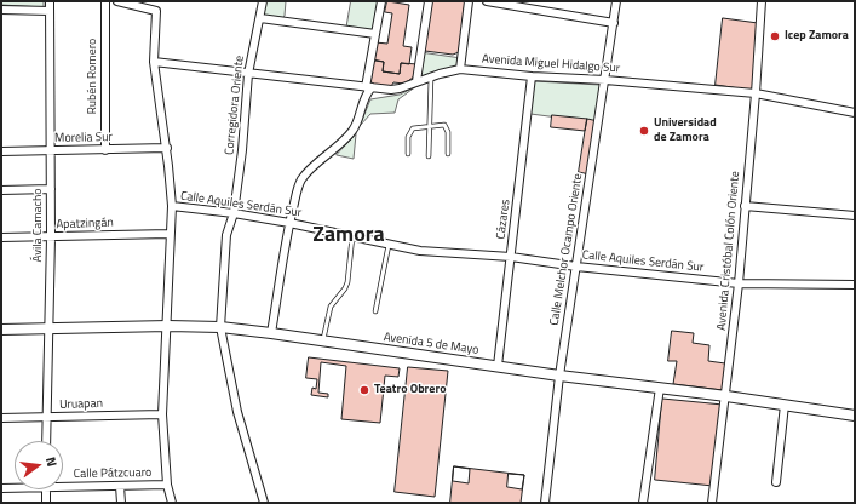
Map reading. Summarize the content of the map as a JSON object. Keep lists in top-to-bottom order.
{
  "streets": {
    "street": [
      "Avenida Miguel Hidalgo Sur",
      "Rubén Romero",
      "Corregidora Oriente",
      "Morelia Sur",
      "Calle Aquiles Serdán Sur",
      "Cázares",
      "Apatzingán",
      "Ávila Camacho",
      "Calle Melchor Ocampo Oriente",
      "Avenida Cristóbal Colón Oriente",
      "Avenida 5 de Mayo",
      "Uruapan",
      "Calle Pátzcuaro"
    ]
  },
  "crossings": [
    ["Avenida Miguel Hidalgo Sur", "Corregidora Oriente"],
    ["Avenida Miguel Hidalgo Sur", "Cázares"],
    ["Avenida Miguel Hidalgo Sur", "Calle Melchor Ocampo Oriente"],
    ["Avenida Miguel Hidalgo Sur", "Avenida Cristóbal Colón Oriente"],
    ["Rubén Romero", "Morelia Sur"],
    ["Corregidora Oriente", "Calle Aquiles Serdán Sur"],
    ["Corregidora Oriente", "Avenida 5 de Mayo"],
    ["Morelia Sur", "Ávila Camacho"],
    ["Calle Aquiles Serdán Sur", "Cázares"],
    ["Calle Aquiles Serdán Sur", "Calle Melchor Ocampo Oriente"],
    ["Calle Aquiles Serdán Sur", "Avenida Cristóbal Colón Oriente"],
    ["Cázares", "Avenida 5 de Mayo"],
    ["Apatzingán", "Ávila Camacho"],
    ["Ávila Camacho", "Avenida 5 de Mayo"],
    ["Ávila Camacho", "Uruapan"],
    ["Calle Melchor Ocampo Oriente", "Avenida 5 de Mayo"],
    ["Avenida Cristóbal Colón Oriente", "Avenida 5 de Mayo"]
  ],
  "districts": ["Zamora"],
  "places": ["Icep Zamora", "Universidad de Zamora", "Teatro Obrero"],
  "north": "right"
}
